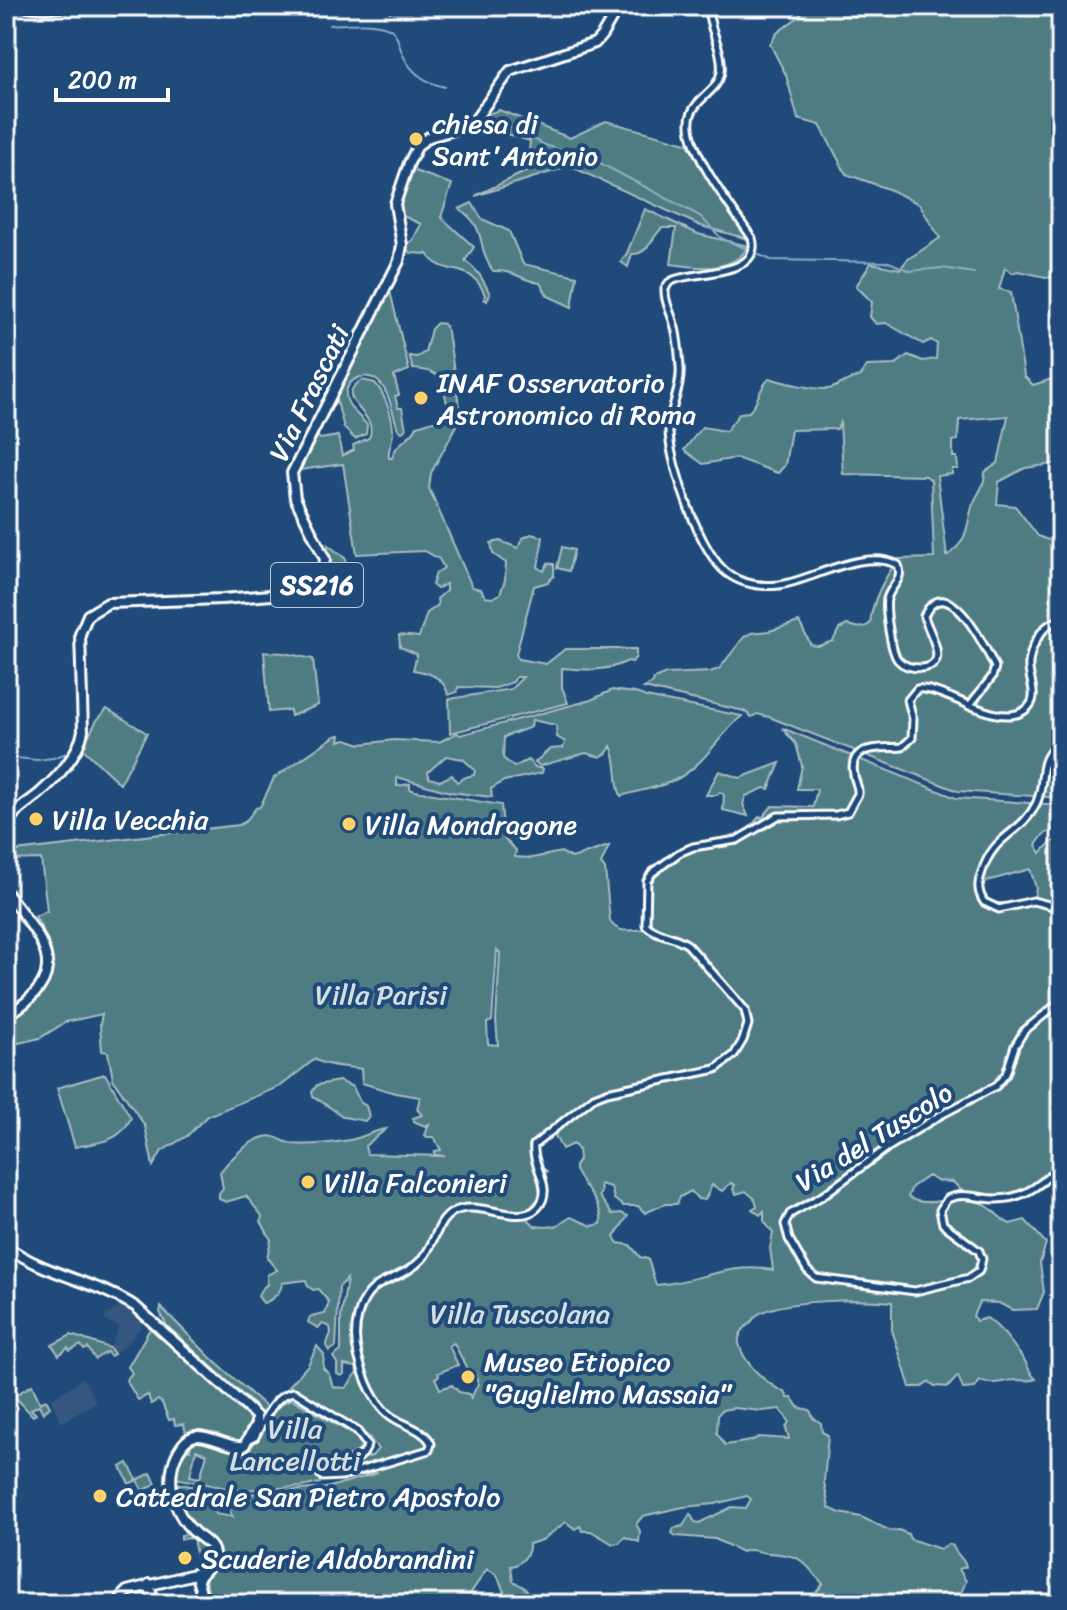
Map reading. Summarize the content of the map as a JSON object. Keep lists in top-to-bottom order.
{
  "streets": {
    "main road": ["Via Frascati", "SS216"],
    "street": ["Via del Tuscolo"]
  },
  "parks": ["Villa Parisi", "Villa Tuscolana", "Villa Lancellotti"],
  "places": [
    "chiesa di Sant'Antonio",
    "INAF Osservatorio Astronomico di Roma",
    "Villa Vecchia",
    "Villa Mondragone",
    "Villa Falconieri",
    "Museo Etiopico \"Guglielmo Massaia\"",
    "Cattedrale San Pietro Apostolo",
    "Scuderie Aldobrandini"
  ],
  "scale_bar": "200 m"
}
